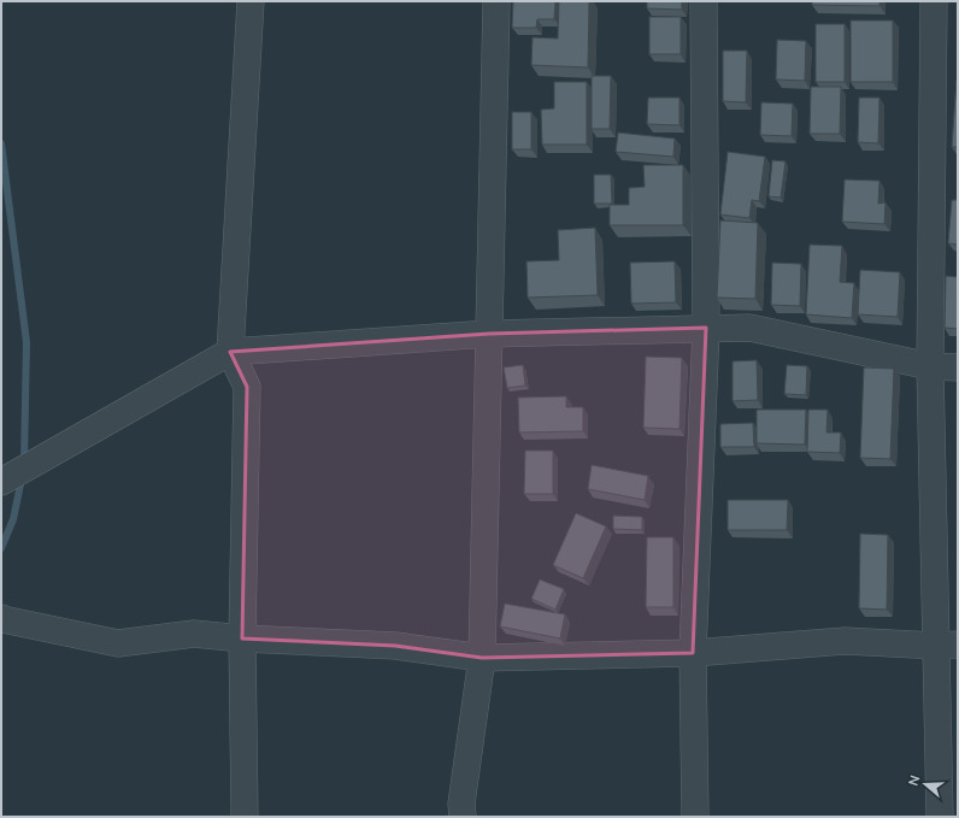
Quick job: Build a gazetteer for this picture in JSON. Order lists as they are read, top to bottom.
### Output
{
  "north": "left"
}
